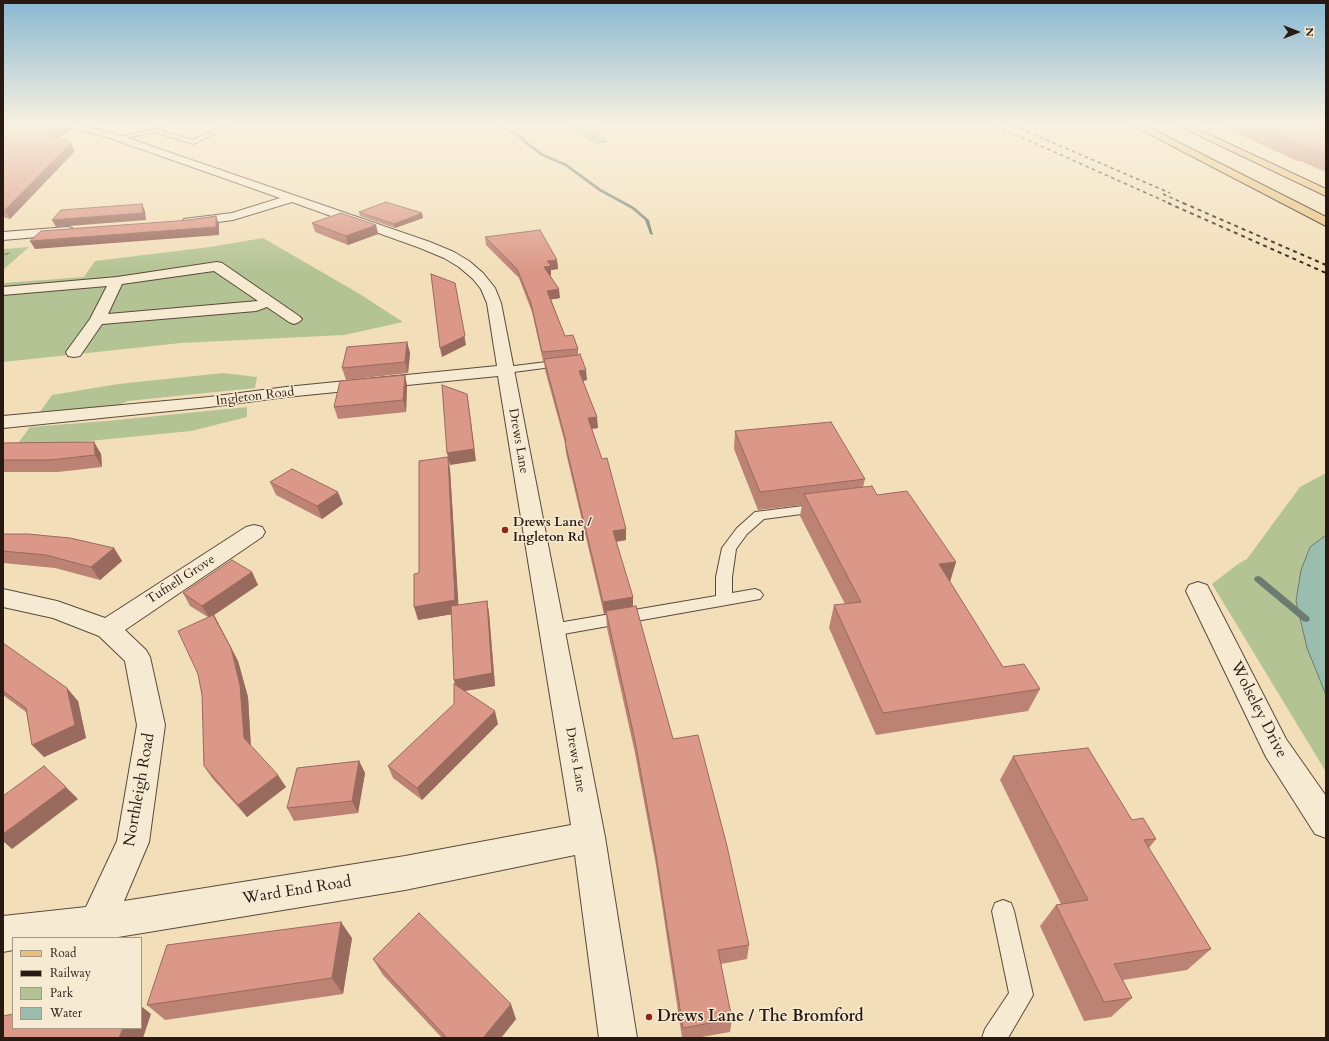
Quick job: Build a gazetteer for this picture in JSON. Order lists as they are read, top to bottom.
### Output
{
  "streets": {
    "street": [
      "Ingleton Road",
      "Drews Lane",
      "Tufnell Grove",
      "Wolseley Drive",
      "Northleigh Road",
      "Ward End Road"
    ]
  },
  "crossings": [
    ["Ingleton Road", "Drews Lane"],
    ["Drews Lane", "Ward End Road"],
    ["Tufnell Grove", "Northleigh Road"],
    ["Northleigh Road", "Ward End Road"]
  ],
  "places": ["Drews Lane / Ingleton Rd", "Drews Lane / The Bromford"],
  "legend": [
    "Road",
    "Railway",
    "Park",
    "Water"
  ],
  "north": "right"
}
